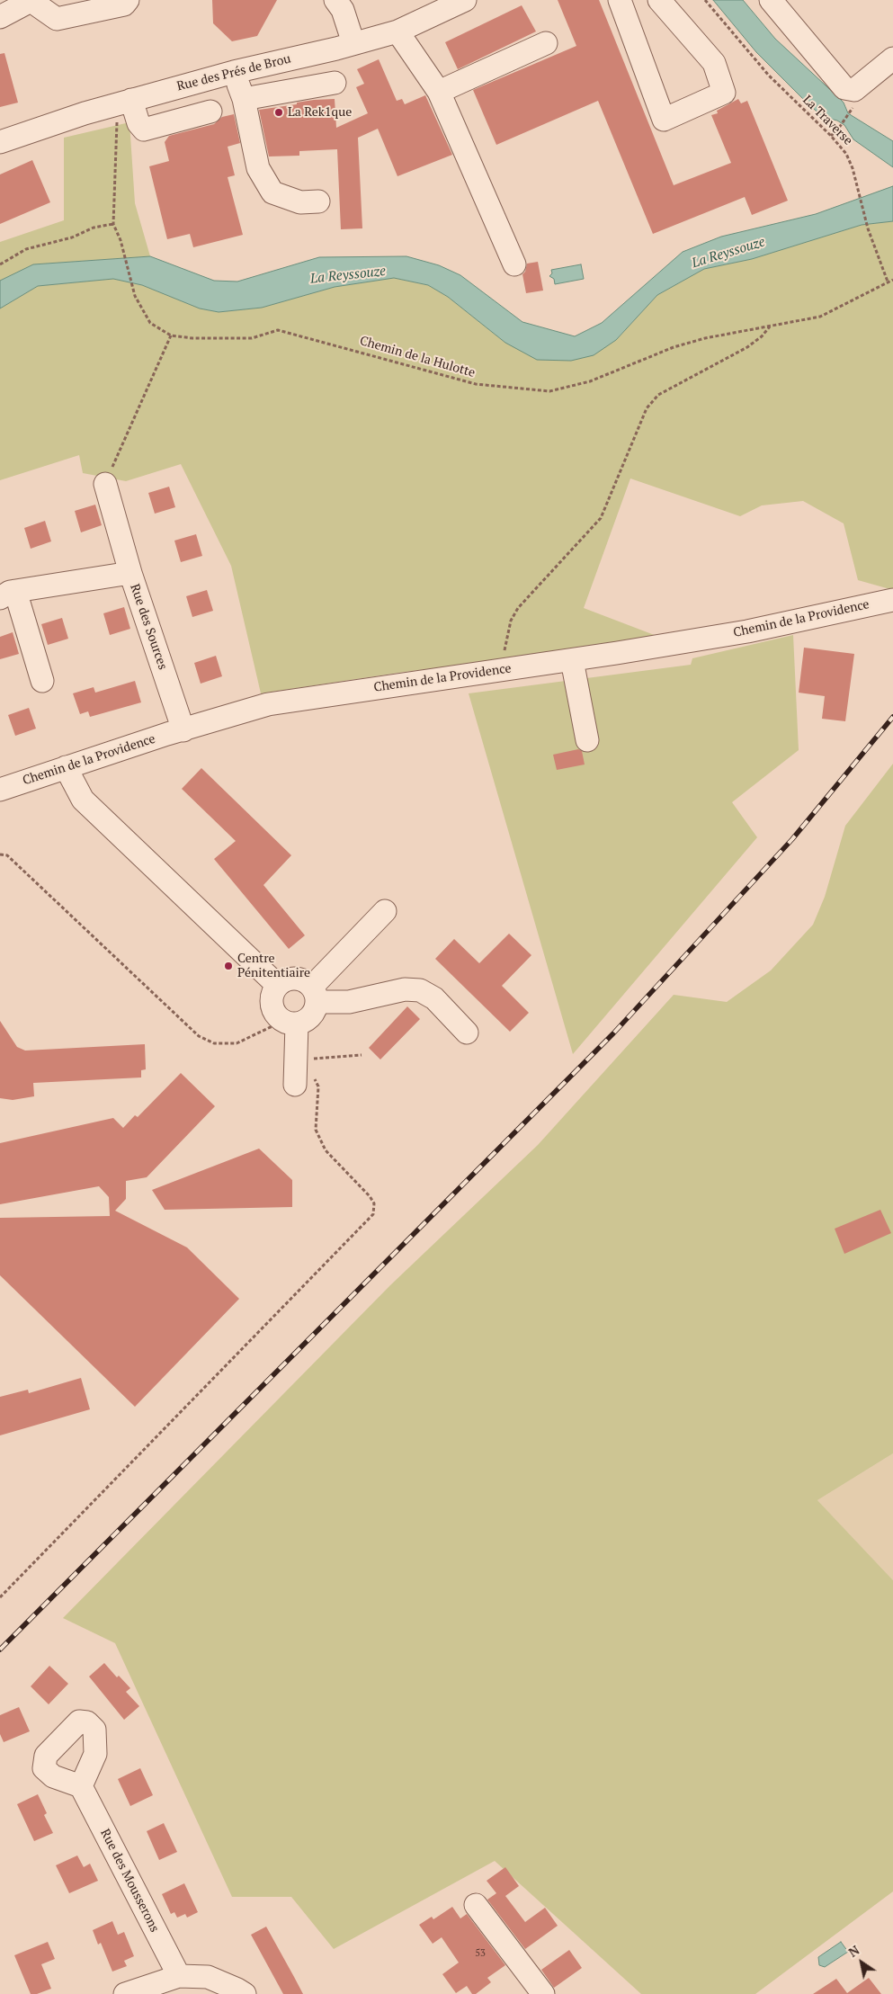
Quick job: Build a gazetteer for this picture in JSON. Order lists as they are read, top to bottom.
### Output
{
  "streets": {
    "street": [
      "Rue des Prés de Brou",
      "Chemin de la Providence",
      "Rue des Sources",
      "Rue des Mousserons"
    ],
    "path": ["La Traverse", "Chemin de la Hulotte"]
  },
  "crossings": [
    ["La Traverse", "Chemin de la Hulotte"],
    ["Chemin de la Providence", "Rue des Sources"]
  ],
  "water": ["La Reyssouze"],
  "places": ["La Rek1que", "Centre Pénitentiaire"],
  "house_numbers": ["53"],
  "north": "top left"
}
